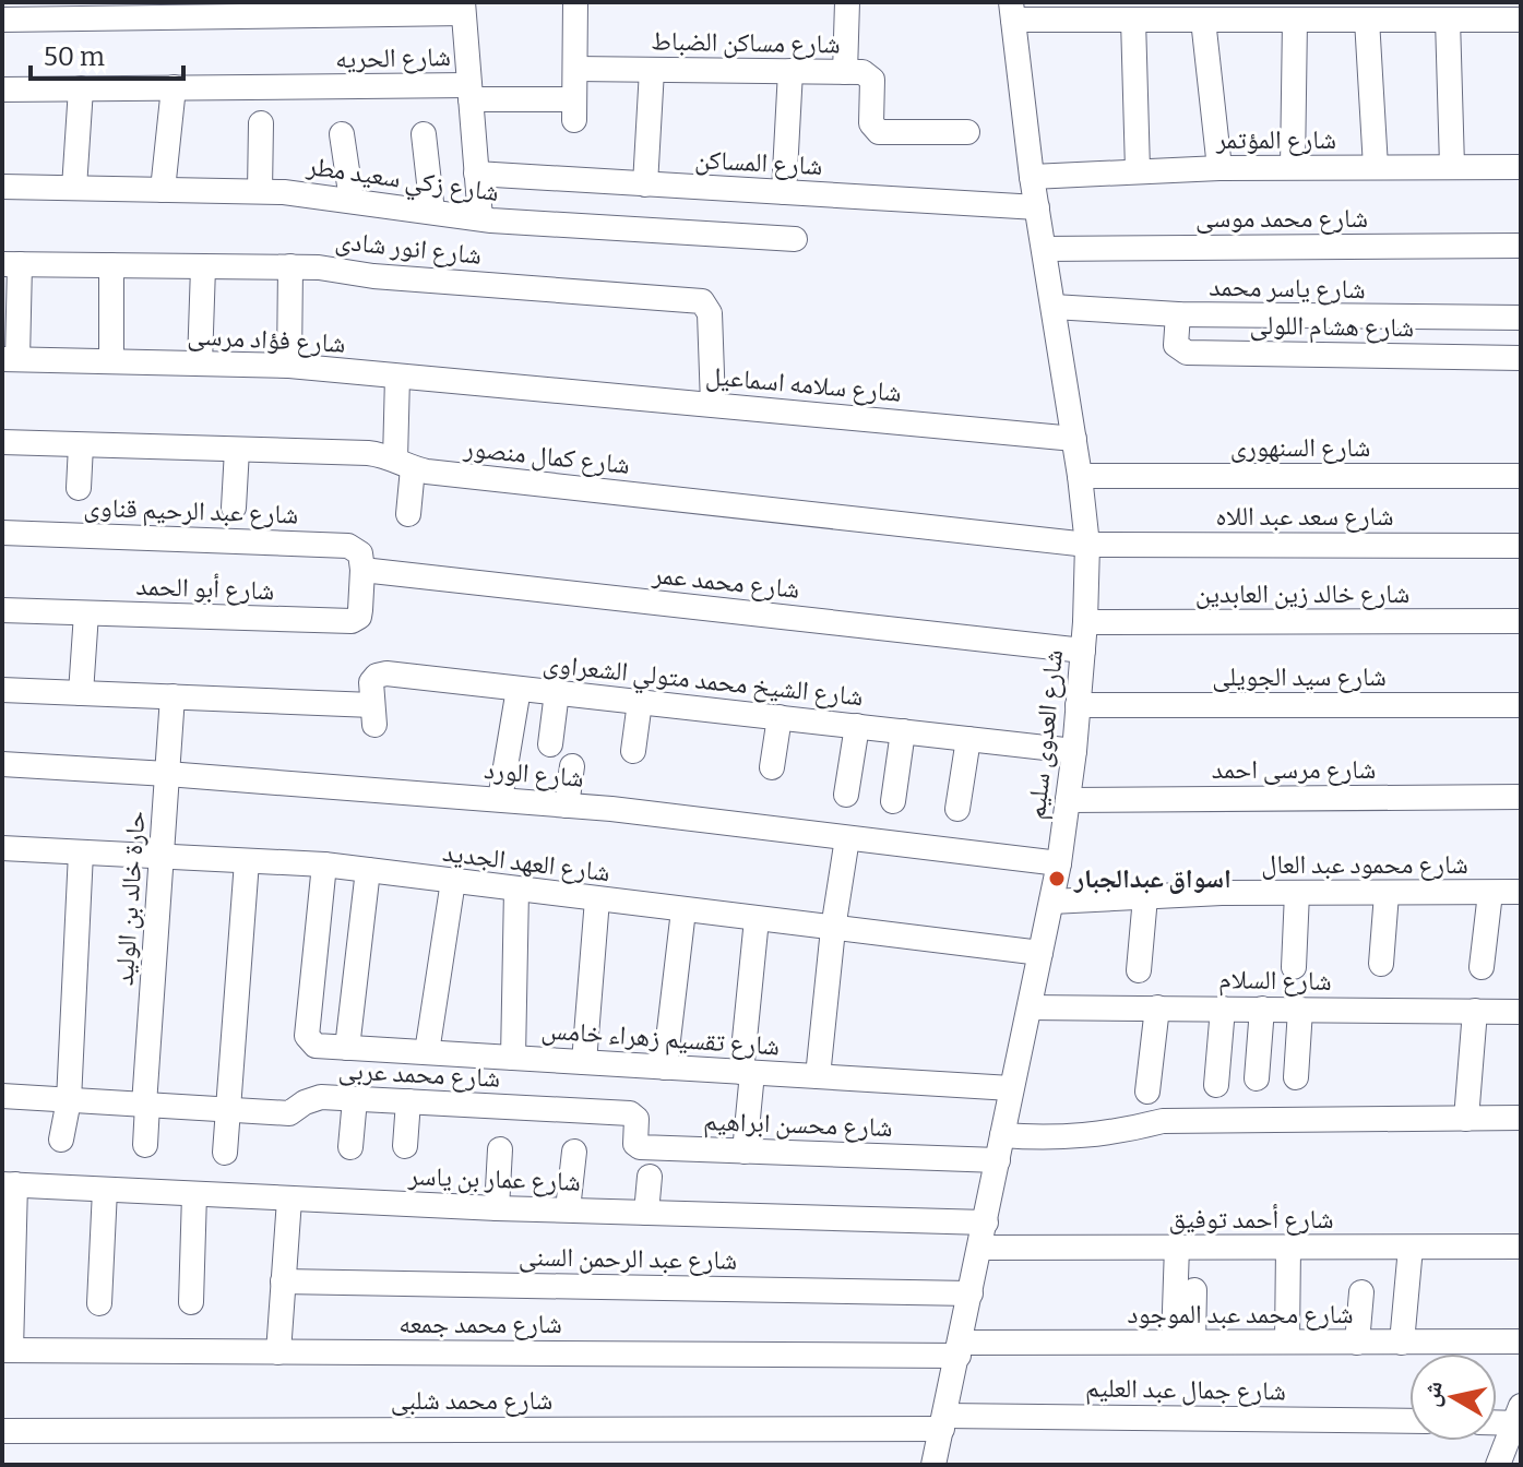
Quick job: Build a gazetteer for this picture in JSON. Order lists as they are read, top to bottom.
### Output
{
  "streets": {
    "street": [
      "شارع مساكن الضباط",
      "شارع الحريه",
      "شارع المؤتمر",
      "شارع المساكن",
      "شارع زكي سعيد مطر",
      "شارع محمد موسى",
      "شارع انور شادى",
      "شارع ياسر محمد",
      "شارع هشام اللولى",
      "شارع فؤاد مرسى",
      "شارع سلامه اسماعيل",
      "شارع السنهورى",
      "شارع كمال منصور",
      "شارع عبد الرحيم قناوى",
      "شارع سعد عبد اللاه",
      "شارع محمد عمر",
      "شارع أبو الحمد",
      "شارع خالد زين العابدين",
      "شارع سيد الجويلى",
      "شارع الشيخ محمد متولي الشعراوى",
      "شارع العدوى سليم",
      "شارع مرسى احمد",
      "شارع الورد",
      "شارع العهد الجديد",
      "شارع محمود عبد العال",
      "حارة خالد بن الوليد",
      "شارع السلام",
      "شارع تقسيم زهراء خامس",
      "شارع محمد عربى",
      "شارع محسن ابراهيم",
      "شارع عمار بن ياسر",
      "شارع أحمد توفيق",
      "شارع عبد الرحمن السنى",
      "شارع محمد عبد الموجود",
      "شارع محمد جمعه",
      "شارع جمال عبد العليم",
      "شارع محمد شلبى"
    ]
  },
  "crossings": [
    ["شارع مساكن الضباط", "شارع الحريه"],
    ["شارع المؤتمر", "شارع العدوى سليم"],
    ["شارع المساكن", "شارع العدوى سليم"],
    ["شارع محمد موسى", "شارع العدوى سليم"],
    ["شارع انور شادى", "شارع سلامه اسماعيل"],
    ["شارع ياسر محمد", "شارع هشام اللولى"],
    ["شارع ياسر محمد", "شارع العدوى سليم"],
    ["شارع فؤاد مرسى", "شارع سلامه اسماعيل"],
    ["شارع سلامه اسماعيل", "شارع العدوى سليم"],
    ["شارع السنهورى", "شارع العدوى سليم"],
    ["شارع كمال منصور", "شارع سعد عبد اللاه"],
    ["شارع كمال منصور", "شارع العدوى سليم"],
    ["شارع عبد الرحيم قناوى", "شارع محمد عمر"],
    ["شارع عبد الرحيم قناوى", "شارع أبو الحمد"],
    ["شارع سعد عبد اللاه", "شارع العدوى سليم"],
    ["شارع محمد عمر", "شارع أبو الحمد"],
    ["شارع محمد عمر", "شارع العدوى سليم"],
    ["شارع خالد زين العابدين", "شارع العدوى سليم"],
    ["شارع سيد الجويلى", "شارع العدوى سليم"],
    ["شارع الشيخ محمد متولي الشعراوى", "شارع العدوى سليم"],
    ["شارع الشيخ محمد متولي الشعراوى", "حارة خالد بن الوليد"],
    ["شارع العدوى سليم", "شارع مرسى احمد"],
    ["شارع العدوى سليم", "شارع الورد"],
    ["شارع العدوى سليم", "شارع العهد الجديد"],
    ["شارع العدوى سليم", "شارع محمود عبد العال"],
    ["شارع العدوى سليم", "شارع السلام"],
    ["شارع العدوى سليم", "شارع تقسيم زهراء خامس"],
    ["شارع العدوى سليم", "شارع محسن ابراهيم"],
    ["شارع العدوى سليم", "شارع عمار بن ياسر"],
    ["شارع العدوى سليم", "شارع أحمد توفيق"],
    ["شارع العدوى سليم", "شارع عبد الرحمن السنى"],
    ["شارع العدوى سليم", "شارع محمد عبد الموجود"],
    ["شارع العدوى سليم", "شارع محمد جمعه"],
    ["شارع العدوى سليم", "شارع جمال عبد العليم"],
    ["شارع العدوى سليم", "شارع محمد شلبى"],
    ["شارع الورد", "حارة خالد بن الوليد"],
    ["شارع العهد الجديد", "حارة خالد بن الوليد"],
    ["شارع العهد الجديد", "شارع تقسيم زهراء خامس"],
    ["حارة خالد بن الوليد", "شارع محمد عربى"],
    ["شارع محمد عربى", "شارع محسن ابراهيم"],
    ["شارع محمد عبد الموجود", "شارع محمد جمعه"],
    ["شارع جمال عبد العليم", "شارع محمد شلبى"]
  ],
  "places": ["اسواق عبدالجبار"],
  "scale_bar": "50 m",
  "north": "left"
}
